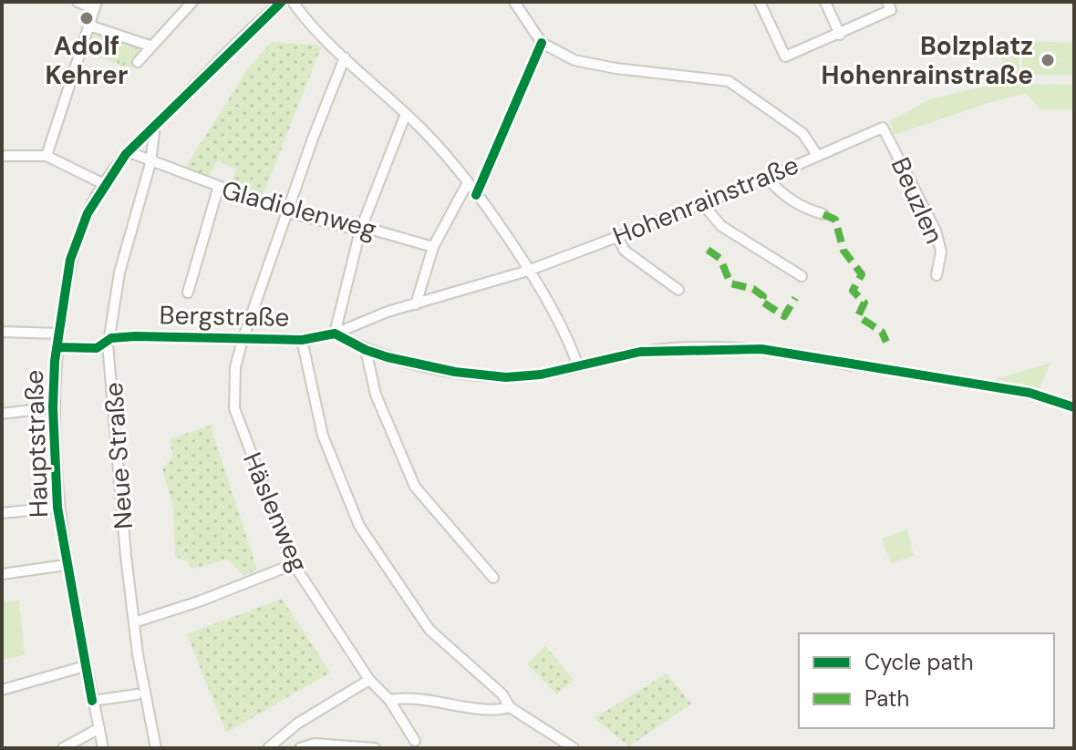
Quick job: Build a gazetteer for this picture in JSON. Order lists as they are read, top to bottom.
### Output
{
  "streets": {
    "street": [
      "Hohenrainstraße",
      "Beuzlen",
      "Gladiolenweg",
      "Bergstraße",
      "Hauptstraße",
      "Neue Straße",
      "Häslenweg"
    ]
  },
  "crossings": [
    ["Hohenrainstraße", "Beuzlen"],
    ["Hohenrainstraße", "Bergstraße"],
    ["Gladiolenweg", "Hauptstraße"],
    ["Gladiolenweg", "Neue Straße"],
    ["Gladiolenweg", "Häslenweg"],
    ["Bergstraße", "Hauptstraße"],
    ["Bergstraße", "Neue Straße"],
    ["Bergstraße", "Häslenweg"],
    ["Hauptstraße", "Neue Straße"]
  ],
  "places": ["Adolf Kehrer", "Bolzplatz Hohenrainstraße"],
  "legend": ["Cycle path", "Path"]
}
